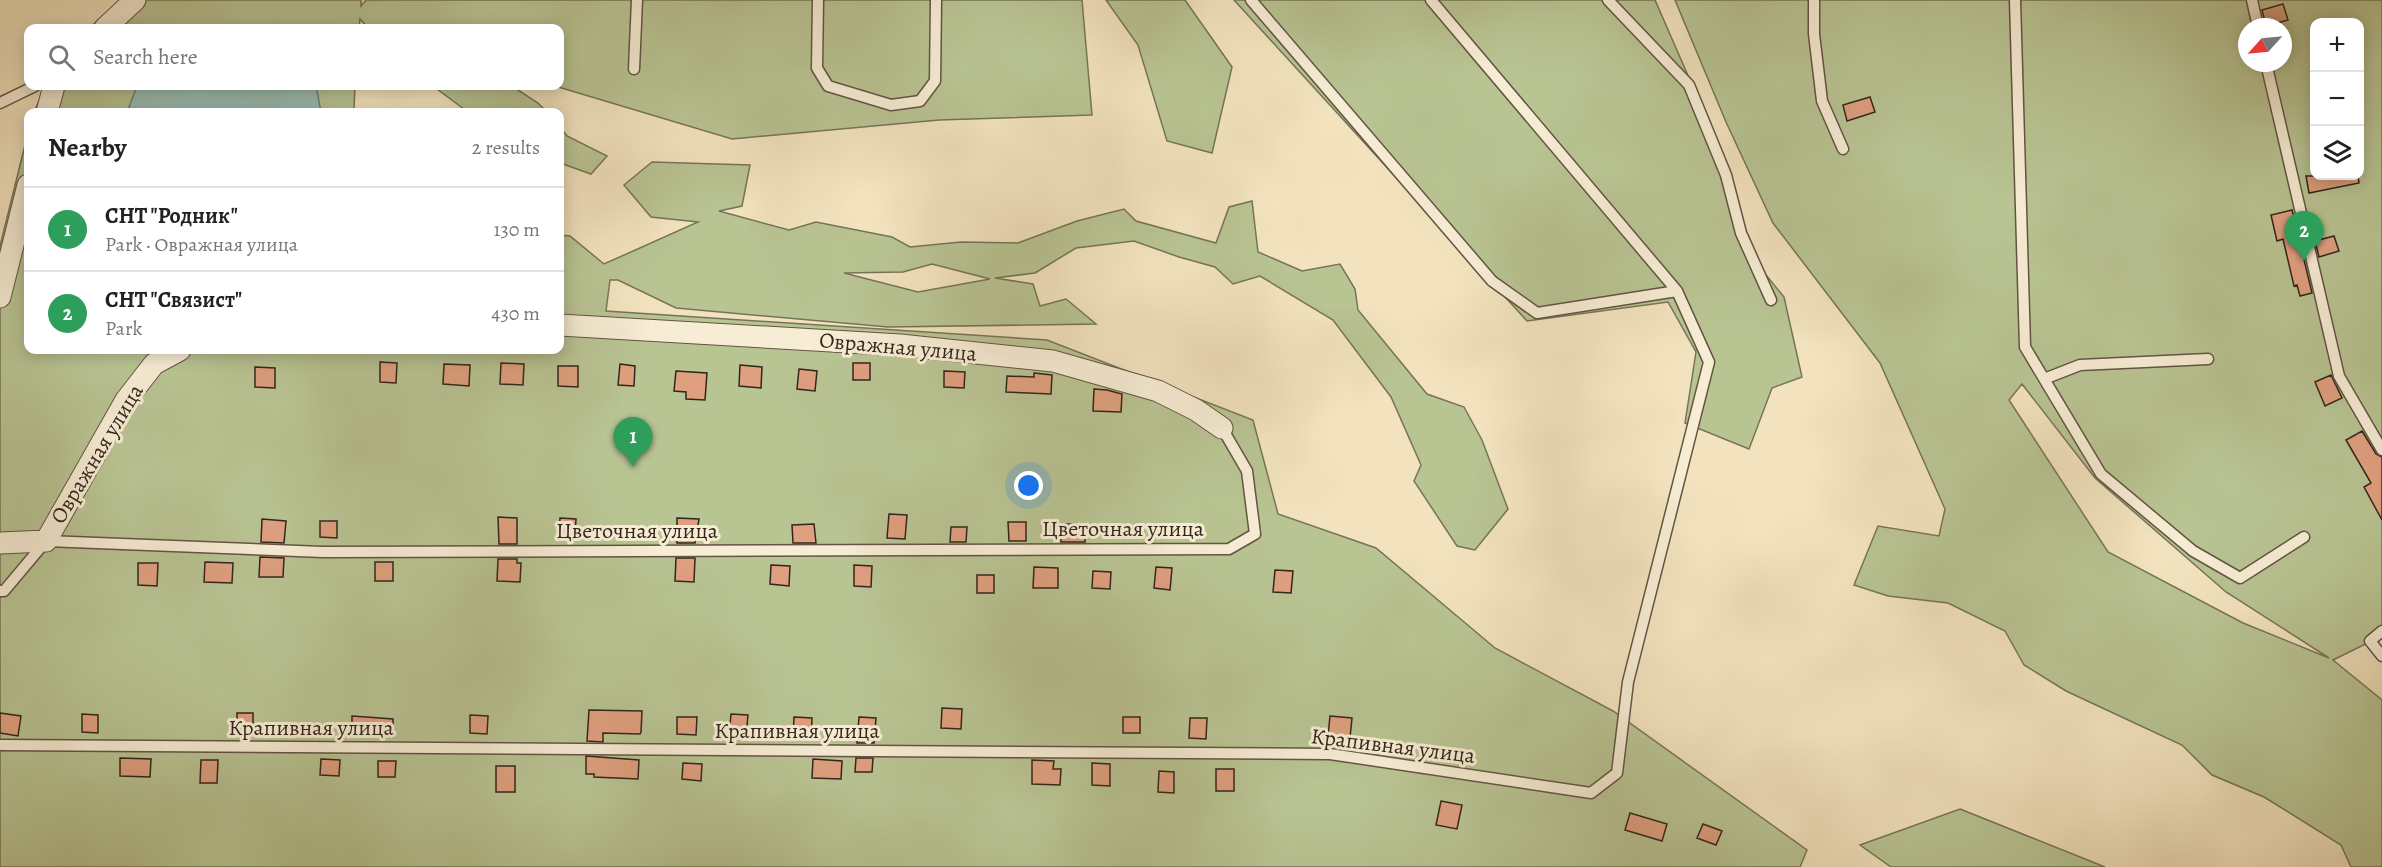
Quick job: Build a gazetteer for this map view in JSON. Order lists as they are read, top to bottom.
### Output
{
  "streets": {
    "street": ["Овражная улица"],
    "lane": ["Цветочная улица", "Крапивная улица"]
  },
  "crossings": [
    ["Овражная улица", "Цветочная улица"]
  ],
  "north": "bottom left",
  "page": {
    "map_buttons": ["+", "−"],
    "search": "Search here",
    "heading": ["Nearby", "2 results"],
    "list": [
      {
        "mark": "1",
        "name": "СНТ \"Родник\"",
        "note": "Park · Овражная улица",
        "value": "130 m"
      },
      {
        "mark": "2",
        "name": "СНТ \"Связист\"",
        "note": "Park",
        "value": "430 m"
      }
    ],
    "pins": ["2", "1"]
  }
}
